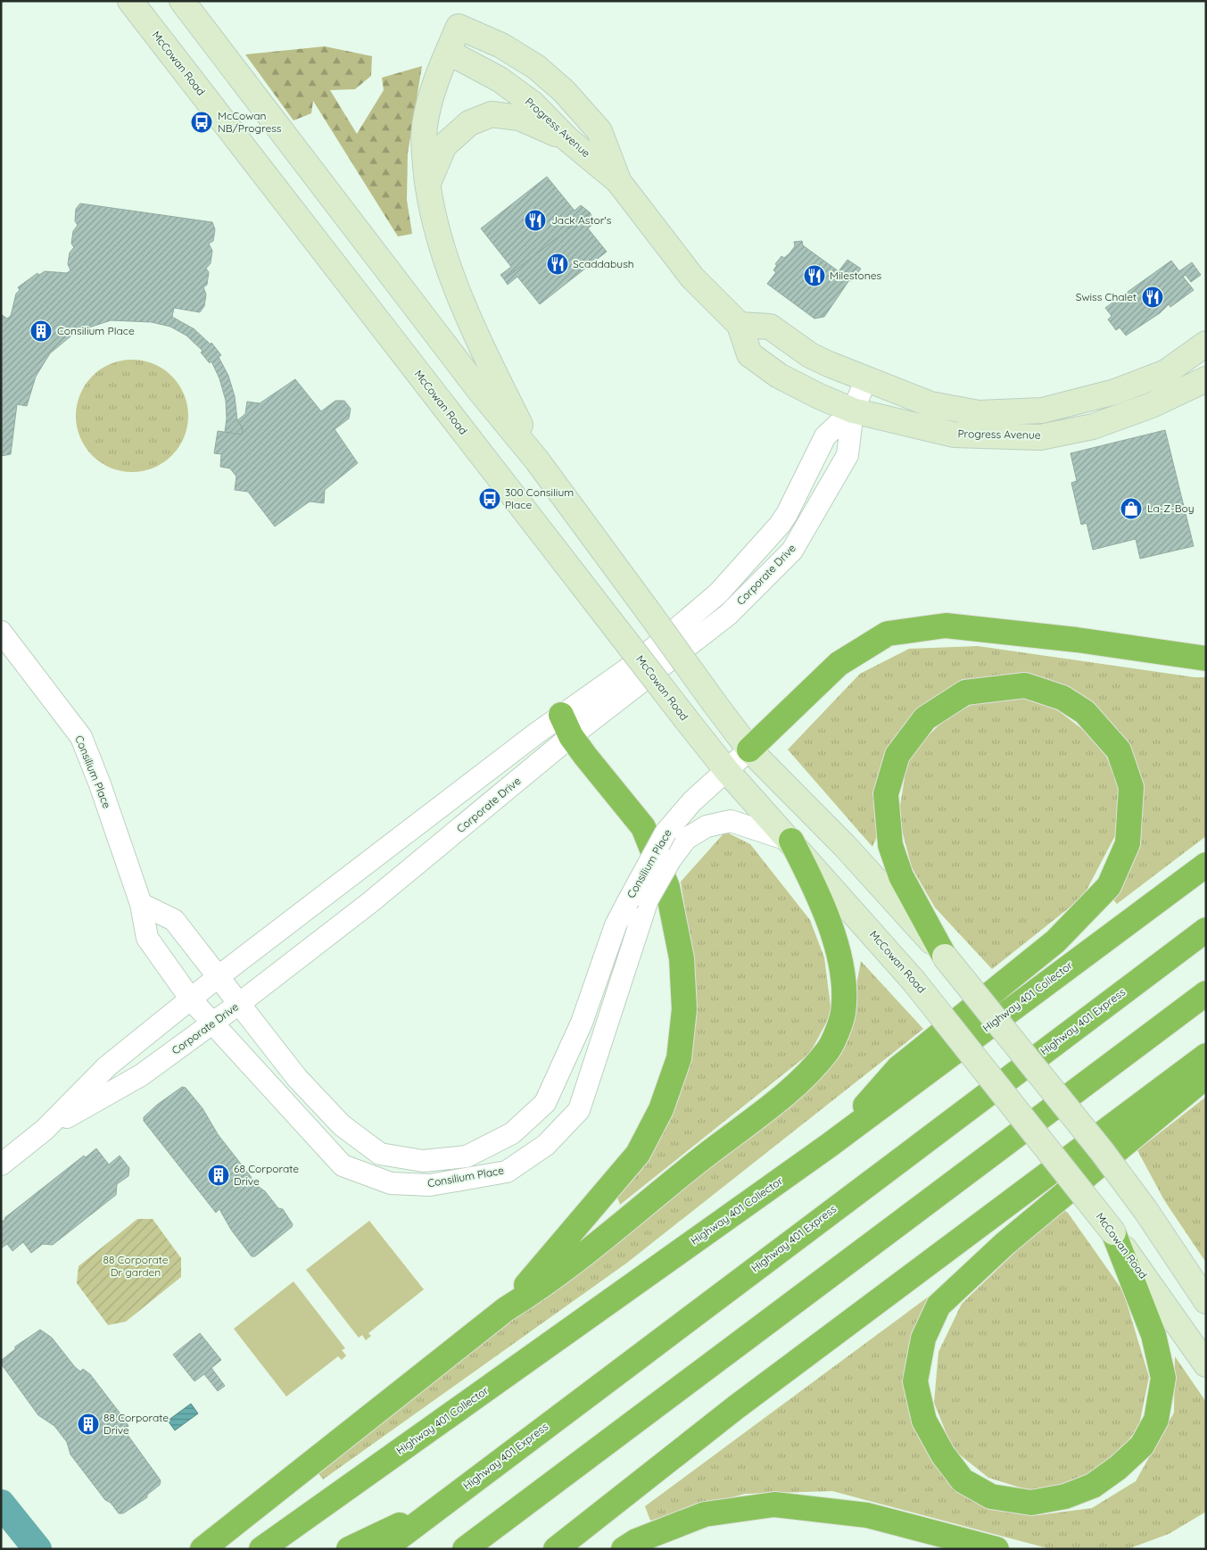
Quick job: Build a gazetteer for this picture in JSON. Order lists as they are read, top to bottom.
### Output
{
  "streets": {
    "highway": ["Highway 401 Collector", "Highway 401 Express"],
    "main road": ["McCowan Road", "Progress Avenue"],
    "street": ["Corporate Drive", "Consilium Place"]
  },
  "crossings": [
    ["McCowan Road", "Consilium Place"],
    ["Progress Avenue", "Corporate Drive"],
    ["Corporate Drive", "Consilium Place"]
  ],
  "parks": ["88 Corporate Dr garden"],
  "places": {
    "bus stop": ["McCowan NB/Progress", "300 Consilium Place"],
    "restaurant": [
      "Jack Astor's",
      "Scaddabush",
      "Milestones",
      "Swiss Chalet"
    ],
    "building": ["Consilium Place", "68 Corporate Drive", "88 Corporate Drive"],
    "shop": ["La-Z-Boy"]
  }
}
